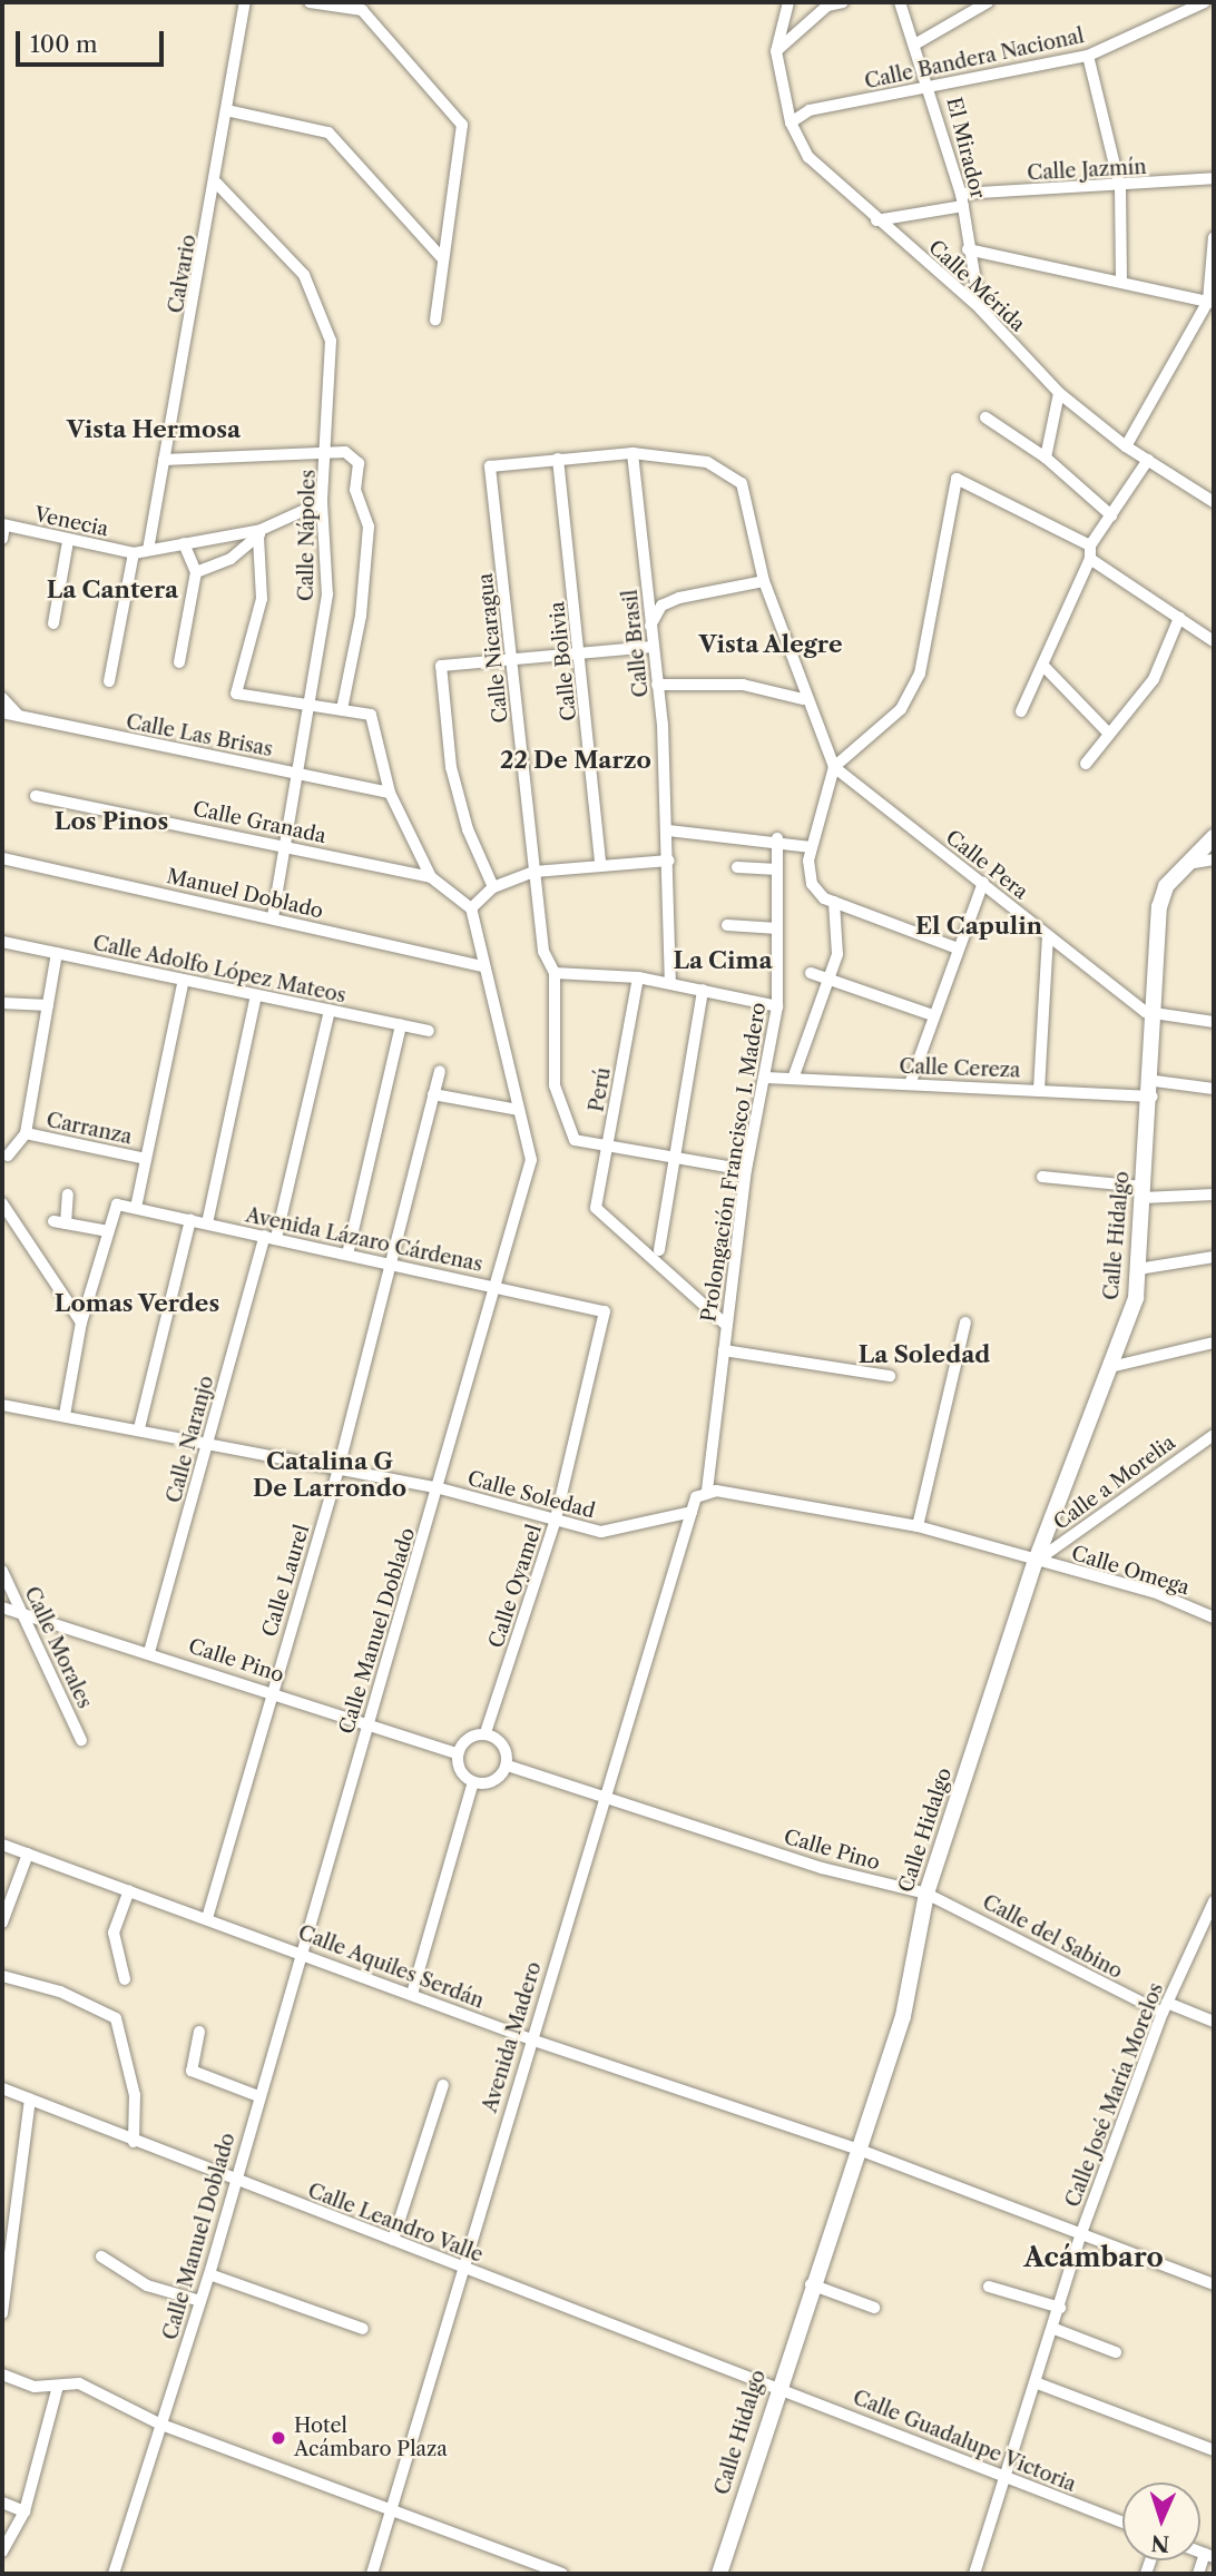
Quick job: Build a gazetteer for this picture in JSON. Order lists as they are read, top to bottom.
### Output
{
  "streets": {
    "street": [
      "Calle Bandera Nacional",
      "El Mirador",
      "Calle Jazmín",
      "Calvario",
      "Calle Mérida",
      "Venecia",
      "Calle Nápoles",
      "Calle Brasil",
      "Calle Nicaragua",
      "Calle Bolivia",
      "Calle Las Brisas",
      "Calle Granada",
      "Calle Pera",
      "Manuel Doblado",
      "Calle Adolfo López Mateos",
      "Calle Cereza",
      "Perú",
      "Carranza",
      "Prolongación Francisco I. Madero",
      "Calle Hidalgo",
      "Avenida Lázaro Cárdenas",
      "Calle Naranjo",
      "Calle a Morelia",
      "Calle Soledad",
      "Calle Omega",
      "Calle Laurel",
      "Calle Oyamel",
      "Calle Manuel Doblado",
      "Calle Morales",
      "Calle Pino",
      "Calle del Sabino",
      "Calle Aquiles Serdán",
      "Avenida Madero",
      "Calle José María Morelos",
      "Calle Leandro Valle",
      "Calle Guadalupe Victoria"
    ]
  },
  "crossings": [
    ["Calle Bandera Nacional", "El Mirador"],
    ["Calle Bandera Nacional", "Calle Mérida"],
    ["El Mirador", "Calle Jazmín"],
    ["El Mirador", "Calle Mérida"],
    ["Calle Jazmín", "Calle Mérida"],
    ["Calvario", "Calle Nápoles"],
    ["Calle Nápoles", "Calle Las Brisas"],
    ["Calle Nápoles", "Calle Granada"],
    ["Calle Nicaragua", "Calle Bolivia"],
    ["Calle Nicaragua", "Perú"],
    ["Calle Pera", "Calle Hidalgo"],
    ["Manuel Doblado", "Calle Manuel Doblado"],
    ["Calle Adolfo López Mateos", "Calle Naranjo"],
    ["Calle Cereza", "Prolongación Francisco I. Madero"],
    ["Calle Cereza", "Calle Hidalgo"],
    ["Perú", "Prolongación Francisco I. Madero"],
    ["Calle Hidalgo", "Calle a Morelia"],
    ["Calle Hidalgo", "Calle Omega"],
    ["Calle Hidalgo", "Calle Pino"],
    ["Calle Hidalgo", "Calle del Sabino"],
    ["Calle Hidalgo", "Calle Aquiles Serdán"],
    ["Calle Hidalgo", "Calle Leandro Valle"],
    ["Calle Hidalgo", "Calle Guadalupe Victoria"],
    ["Avenida Lázaro Cárdenas", "Calle Naranjo"],
    ["Avenida Lázaro Cárdenas", "Calle Laurel"],
    ["Avenida Lázaro Cárdenas", "Calle Oyamel"],
    ["Avenida Lázaro Cárdenas", "Calle Manuel Doblado"],
    ["Calle Naranjo", "Calle Soledad"],
    ["Calle Naranjo", "Calle Pino"],
    ["Calle a Morelia", "Calle Omega"],
    ["Calle Soledad", "Calle Laurel"],
    ["Calle Soledad", "Calle Oyamel"],
    ["Calle Soledad", "Calle Manuel Doblado"],
    ["Calle Soledad", "Avenida Madero"],
    ["Calle Laurel", "Calle Pino"],
    ["Calle Laurel", "Calle Aquiles Serdán"],
    ["Calle Oyamel", "Calle Pino"],
    ["Calle Manuel Doblado", "Calle Pino"],
    ["Calle Manuel Doblado", "Calle Aquiles Serdán"],
    ["Calle Manuel Doblado", "Calle Leandro Valle"],
    ["Calle Morales", "Calle Pino"],
    ["Calle Pino", "Calle del Sabino"],
    ["Calle Pino", "Avenida Madero"],
    ["Calle del Sabino", "Calle José María Morelos"],
    ["Calle Aquiles Serdán", "Avenida Madero"],
    ["Calle Aquiles Serdán", "Calle José María Morelos"],
    ["Avenida Madero", "Calle Leandro Valle"],
    ["Calle José María Morelos", "Calle Guadalupe Victoria"],
    ["Calle Leandro Valle", "Calle Guadalupe Victoria"]
  ],
  "districts": [
    "Vista Hermosa",
    "La Cantera",
    "Vista Alegre",
    "22 De Marzo",
    "Los Pinos",
    "El Capulin",
    "La Cima",
    "Lomas Verdes",
    "La Soledad",
    "Catalina G De Larrondo",
    "Acámbaro"
  ],
  "places": ["Hotel Acámbaro Plaza"],
  "scale_bar": "100 m",
  "north": "bottom"
}
